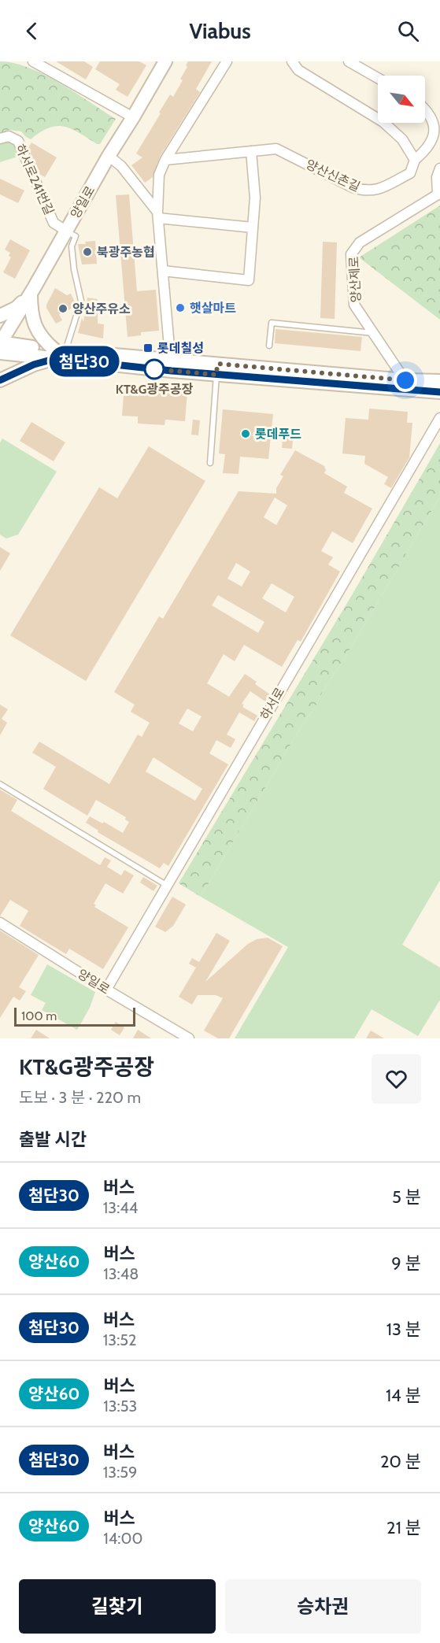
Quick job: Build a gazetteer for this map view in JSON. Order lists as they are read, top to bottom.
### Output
{
  "streets": {
    "main road": ["양일로"],
    "street": [
      "양산신촌길",
      "하서로241번길",
      "양산제로",
      "하서로"
    ]
  },
  "crossings": [
    ["하서로241번길", "양일로"],
    ["양일로", "하서로"]
  ],
  "places": {
    "other": [
      "북광주농협",
      "햇살마트",
      "양산주유소",
      "KT&G광주공장",
      "롯데푸드"
    ],
    "transit": ["롯데칠성"]
  },
  "lines": ["bus line 첨단30"],
  "scale_bar": "100 m",
  "north": "bottom right",
  "page": {
    "header": "Viabus",
    "on_map": "첨단30",
    "scale": "100 m",
    "heading": [
      ["KT&G광주공장", "도보 · 3 분 · 220 m"],
      "출발 시간"
    ],
    "list": [
      {
        "mark": "첨단30",
        "name": "버스",
        "note": "13:44",
        "value": "5 분"
      },
      {
        "mark": "양산60",
        "name": "버스",
        "note": "13:48",
        "value": "9 분"
      },
      {
        "mark": "첨단30",
        "name": "버스",
        "note": "13:52",
        "value": "13 분"
      },
      {
        "mark": "양산60",
        "name": "버스",
        "note": "13:53",
        "value": "14 분"
      },
      {
        "mark": "첨단30",
        "name": "버스",
        "note": "13:59",
        "value": "20 분"
      },
      {
        "mark": "양산60",
        "name": "버스",
        "note": "14:00",
        "value": "21 분"
      }
    ],
    "buttons": ["길찾기", "승차권"]
  }
}
